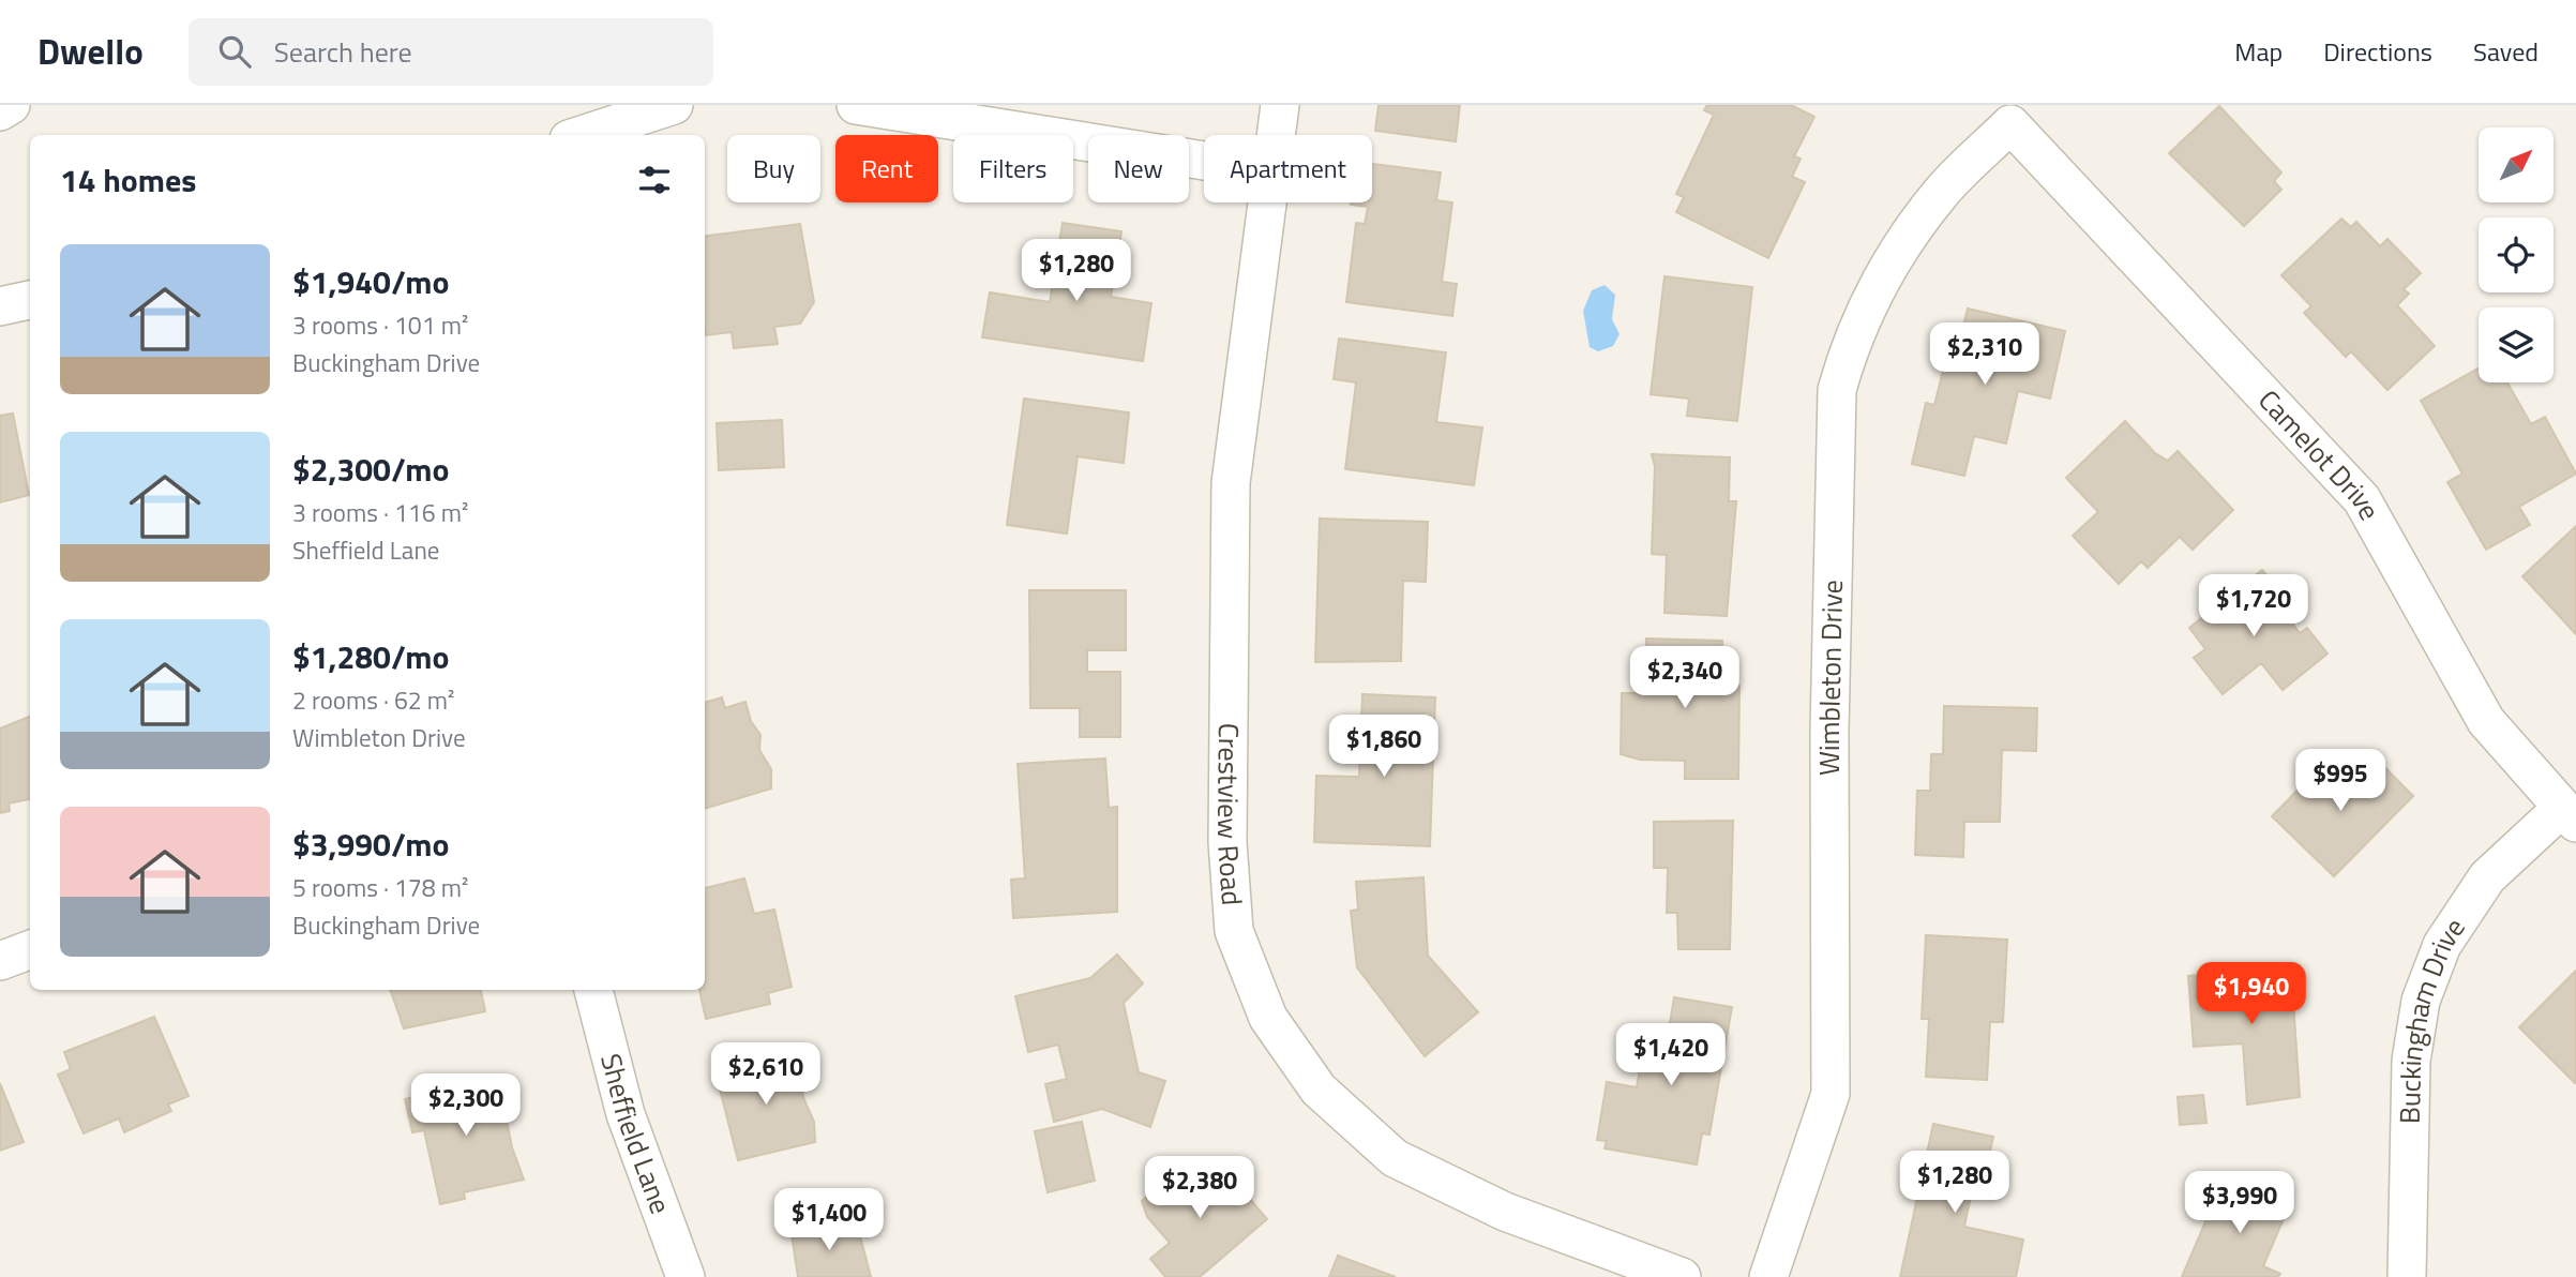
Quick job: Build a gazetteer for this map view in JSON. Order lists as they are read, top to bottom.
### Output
{
  "streets": {
    "street": [
      "Camelot Drive",
      "Wimbleton Drive",
      "Crestview Road",
      "Buckingham Drive",
      "Sheffield Lane"
    ]
  },
  "crossings": [
    ["Camelot Drive", "Wimbleton Drive"],
    ["Camelot Drive", "Buckingham Drive"]
  ],
  "north": "top right",
  "page": {
    "header": "Dwello",
    "search": "Search here",
    "nav": ["Map", "Directions", "Saved"],
    "chip": [
      "Buy",
      "Rent",
      "Filters",
      "New",
      "Apartment"
    ],
    "heading": "14 homes",
    "list": [
      {
        "name": "$1,940/mo",
        "note": "3 rooms · 101 m² · Buckingham Drive"
      },
      {
        "name": "$2,300/mo",
        "note": "3 rooms · 116 m² · Sheffield Lane"
      },
      {
        "name": "$1,280/mo",
        "note": "2 rooms · 62 m² · Wimbleton Drive"
      },
      {
        "name": "$3,990/mo",
        "note": "5 rooms · 178 m² · Buckingham Drive"
      }
    ],
    "price": [
      "$1,280",
      "$2,310",
      "$1,720",
      "$2,340",
      "$1,860",
      "$995",
      "$1,940",
      "$1,420",
      "$2,610",
      "$2,300",
      "$1,280",
      "$2,380",
      "$3,990",
      "$1,400"
    ]
  }
}
